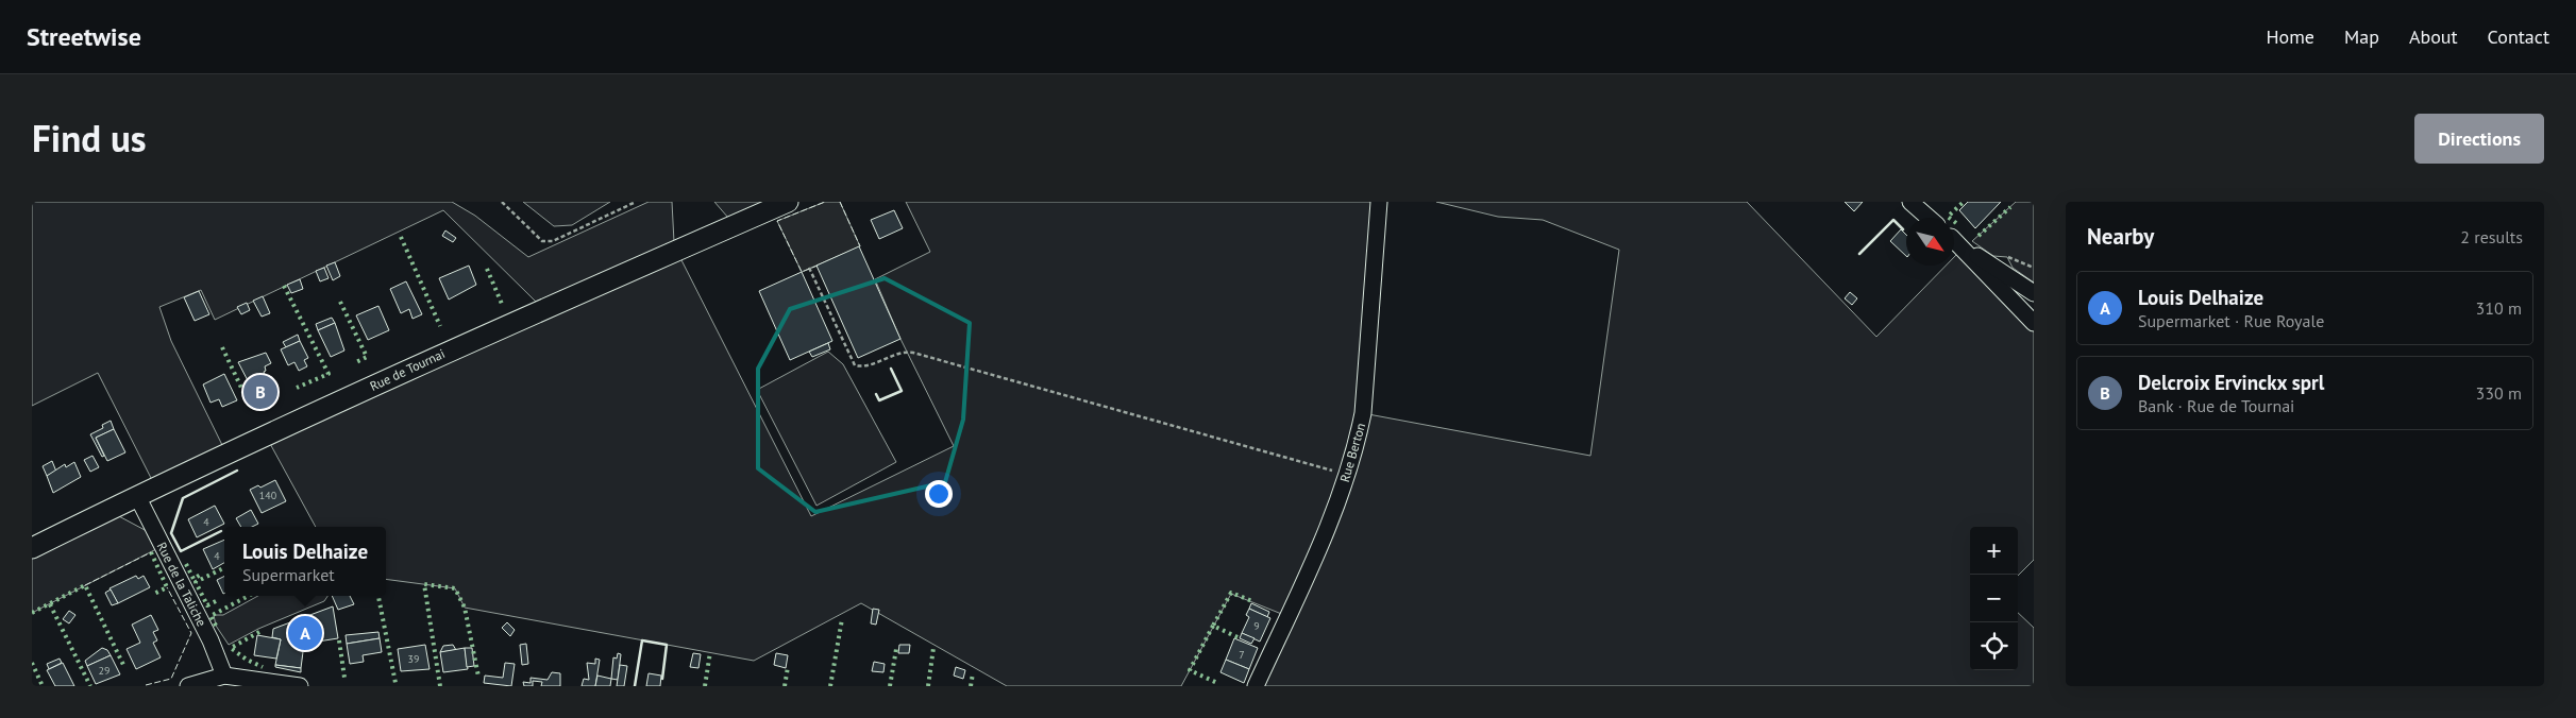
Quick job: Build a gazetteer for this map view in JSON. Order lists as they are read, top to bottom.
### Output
{
  "streets": {
    "main road": ["Rue de Tournai"],
    "street": ["Rue Berton", "Rue de la Taliche"]
  },
  "crossings": [
    ["Rue de Tournai", "Rue de la Taliche"]
  ],
  "house_numbers": [
    "140",
    "4",
    "4",
    "9",
    "7",
    "39",
    "29"
  ],
  "north": "bottom right",
  "page": {
    "header": "Streetwise",
    "nav": [
      "Home",
      "Map",
      "About",
      "Contact"
    ],
    "title": "Find us",
    "buttons": "Directions",
    "heading": ["Nearby", "2 results"],
    "list": [
      {
        "mark": "A",
        "name": "Louis Delhaize",
        "note": "Supermarket · Rue Royale",
        "value": "310 m"
      },
      {
        "mark": "B",
        "name": "Delcroix Ervinckx sprl",
        "note": "Bank · Rue de Tournai",
        "value": "330 m"
      }
    ],
    "pins": ["B", "A"],
    "map_buttons": ["+", "−"],
    "popup": ["Louis Delhaize", "Supermarket"]
  }
}
